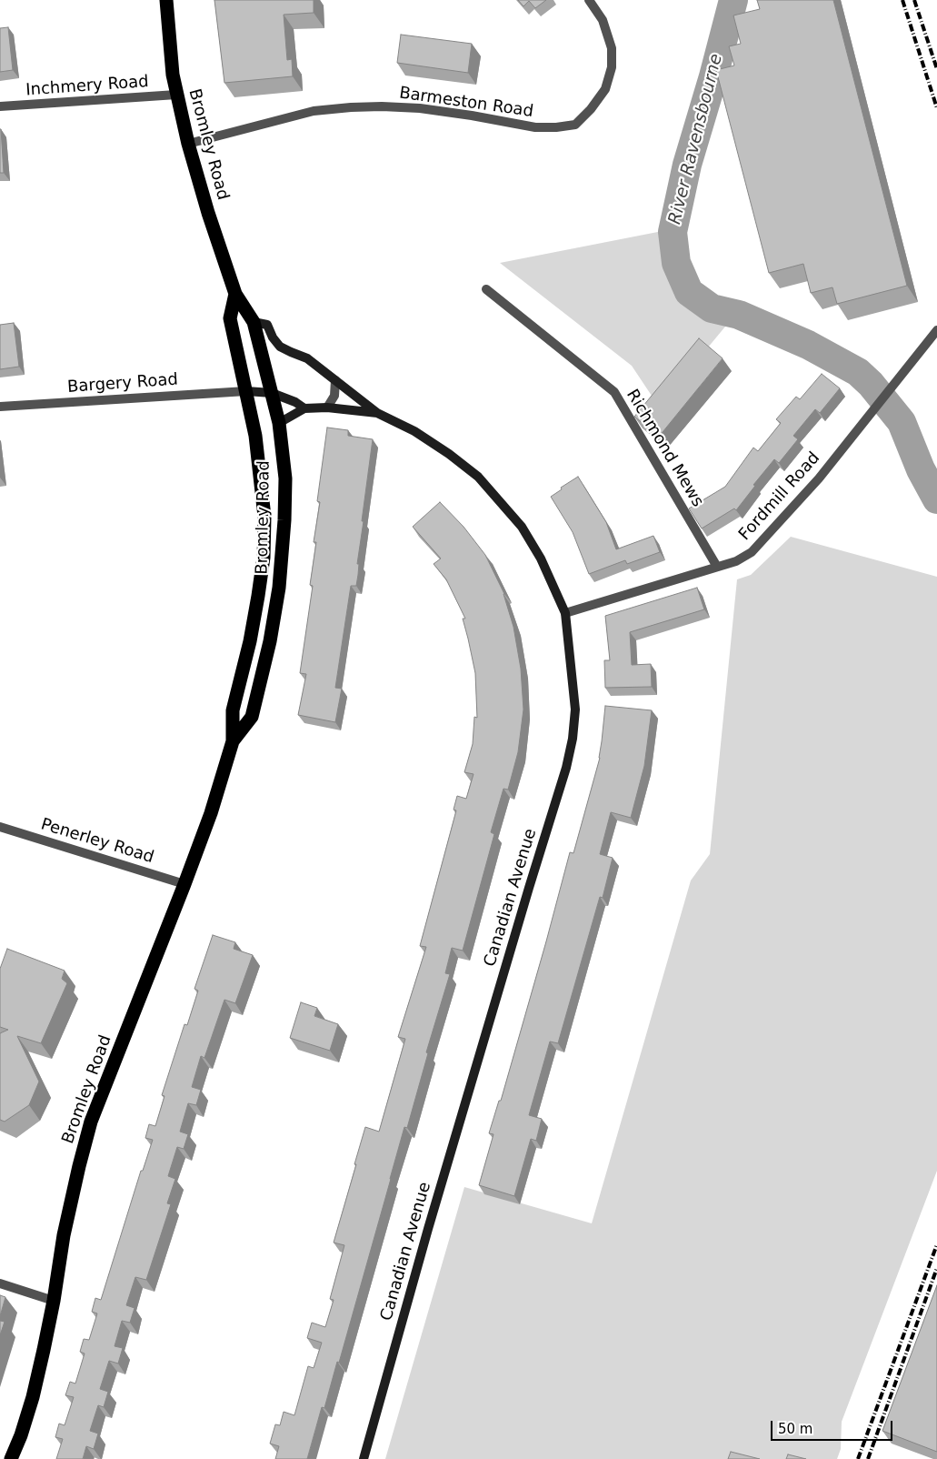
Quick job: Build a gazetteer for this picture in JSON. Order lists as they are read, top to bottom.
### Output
{
  "streets": {
    "highway": ["Bromley Road"],
    "street": [
      "Inchmery Road",
      "Barmeston Road",
      "Bargery Road",
      "Richmond Mews",
      "Fordmill Road",
      "Penerley Road",
      "Canadian Avenue"
    ]
  },
  "crossings": [
    ["Inchmery Road", "Bromley Road"],
    ["Barmeston Road", "Bromley Road"],
    ["Bromley Road", "Bargery Road"],
    ["Bromley Road", "Penerley Road"],
    ["Bromley Road", "Canadian Avenue"],
    ["Richmond Mews", "Fordmill Road"],
    ["Fordmill Road", "Canadian Avenue"]
  ],
  "water": ["River Ravensbourne"],
  "scale_bar": "50 m"
}
